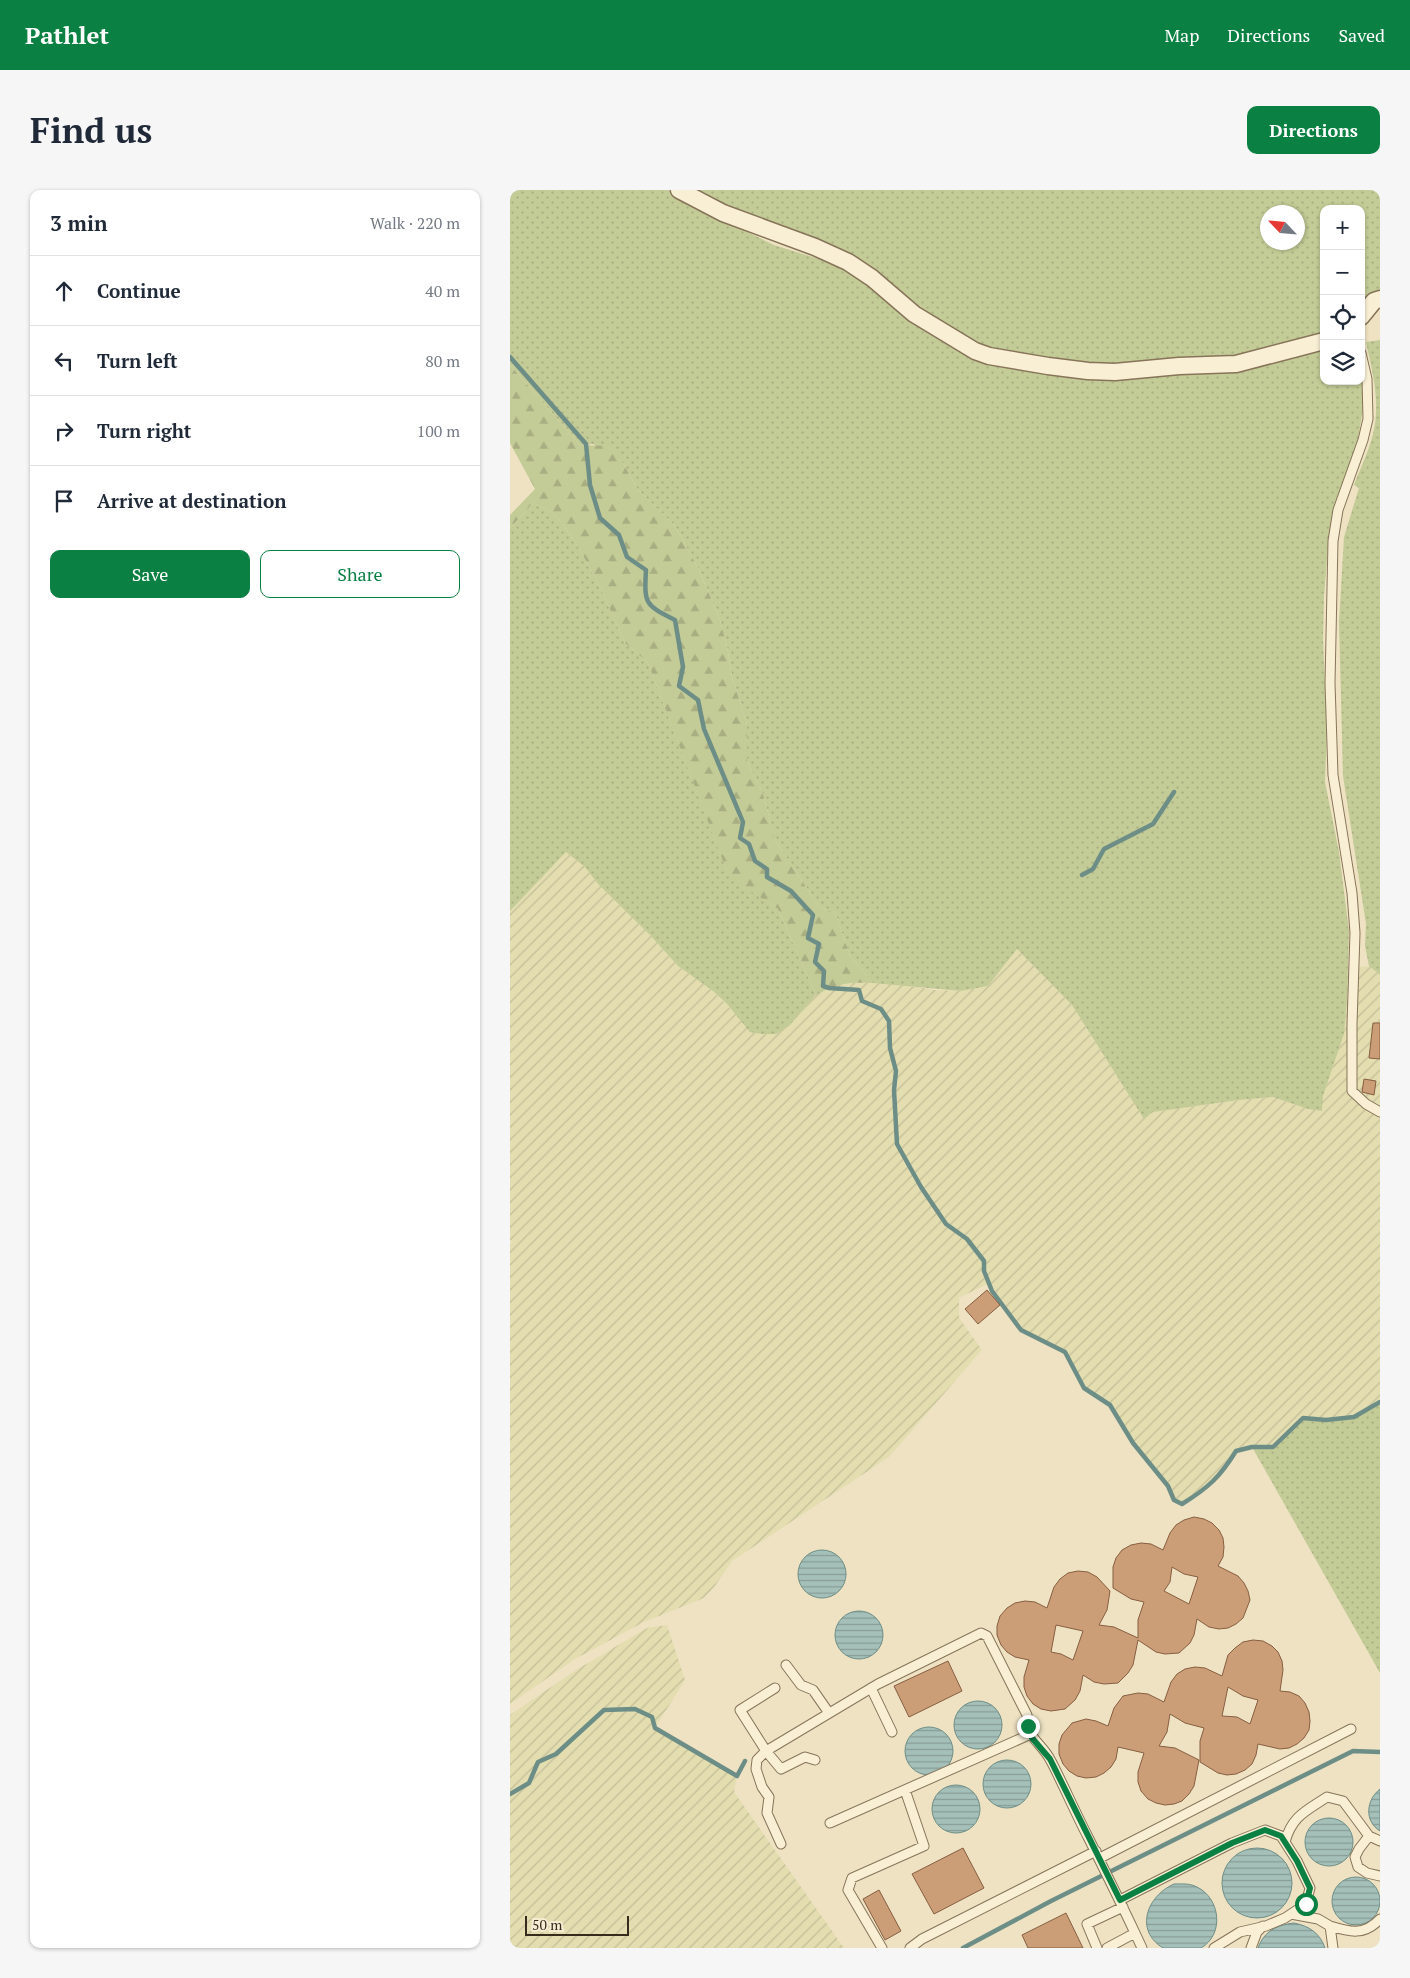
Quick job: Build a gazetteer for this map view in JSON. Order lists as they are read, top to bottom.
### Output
{
  "scale_bar": "50 m",
  "north": "top left",
  "page": {
    "header": "Pathlet",
    "nav": ["Map", "Directions", "Saved"],
    "buttons": [
      "Directions",
      ["Save", "Share"]
    ],
    "title": "Find us",
    "heading": ["3 min", "Walk · 220 m"],
    "map_buttons": ["+", "−"],
    "list": [
      ["Continue", "40 m"],
      ["Turn left", "80 m"],
      ["Turn right", "100 m"],
      "Arrive at destination"
    ],
    "scale": "50 m"
  }
}
